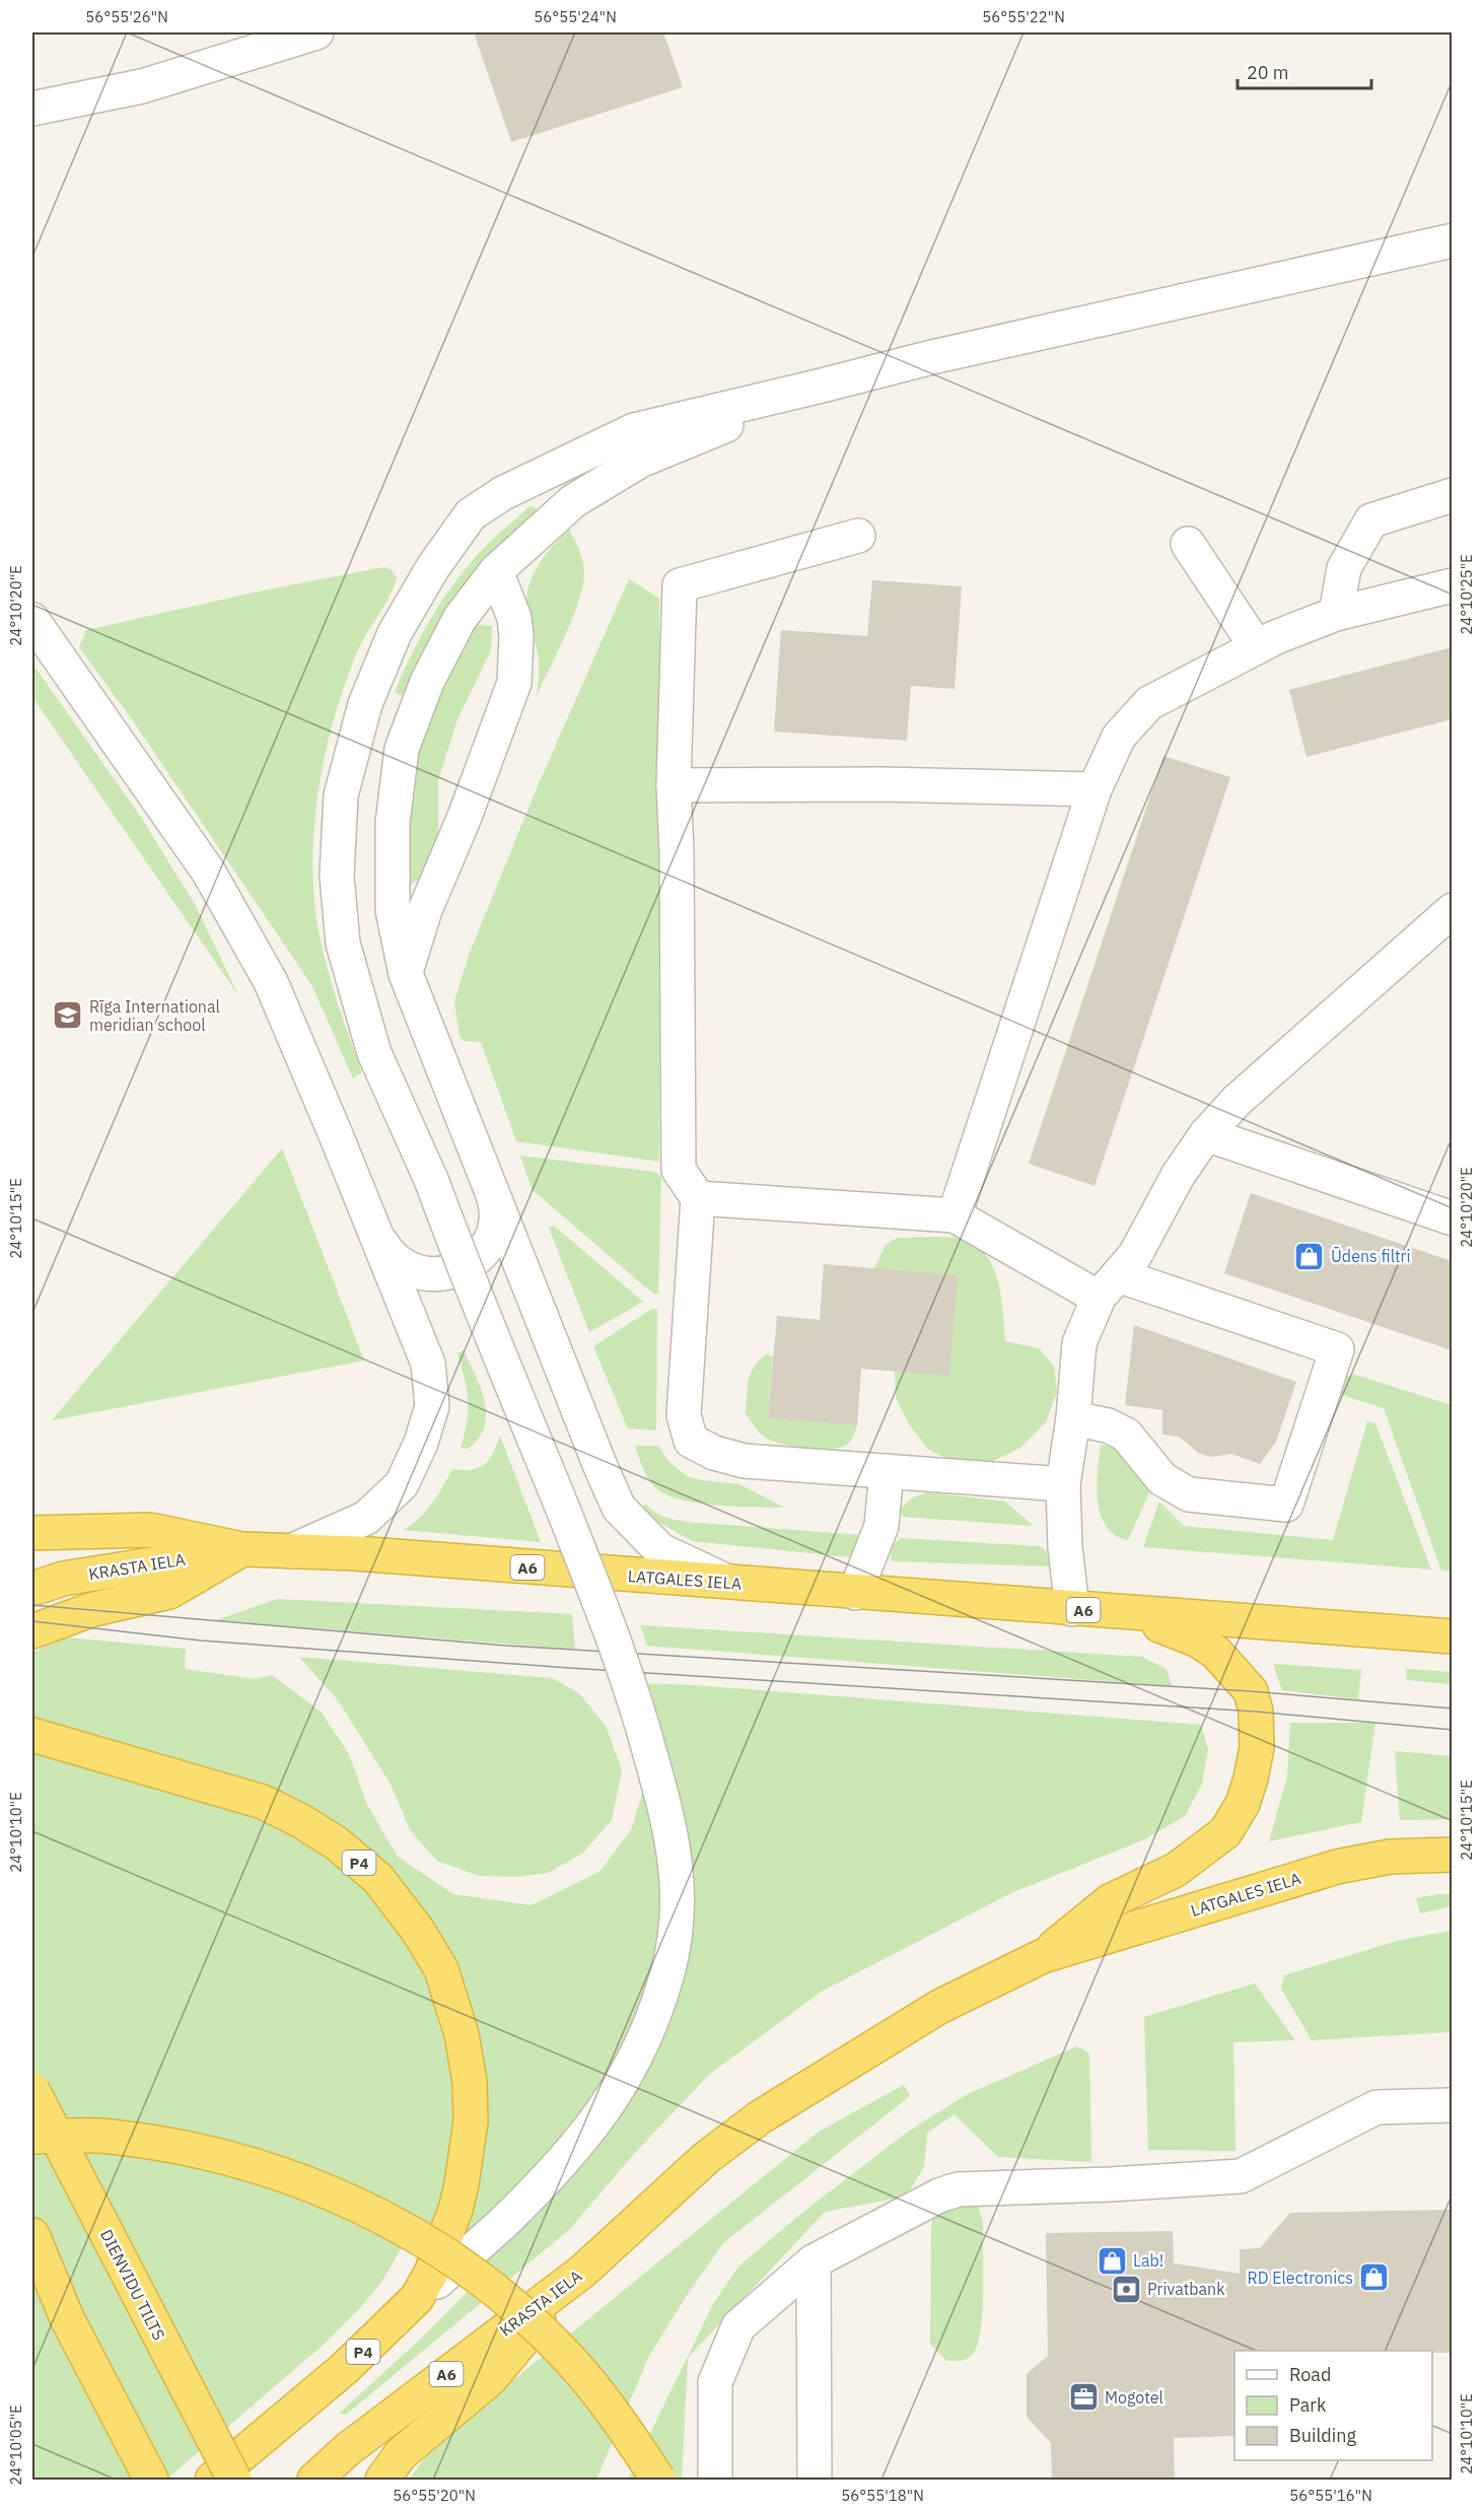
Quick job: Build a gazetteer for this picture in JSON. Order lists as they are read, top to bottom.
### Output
{
  "streets": {
    "highway": [
      "KRASTA IELA",
      "A6",
      "LATGALES IELA",
      "P4",
      "DIENVIDU TILTS"
    ]
  },
  "crossings": [
    ["KRASTA IELA", "LATGALES IELA"]
  ],
  "places": {
    "school or university": ["Rīga International meridian school"],
    "shop": ["Ūdens filtri", "Lab!", "RD Electronics"],
    "bank": ["Privatbank"],
    "office": ["Mogotel"]
  },
  "legend": ["Road", "Park", "Building"],
  "scale_bar": "20 m",
  "coordinates": [
    "56°55'26\"N",
    "56°55'24\"N",
    "56°55'22\"N",
    "24°10'25\"E",
    "24°10'20\"E",
    "24°10'15\"E",
    "24°10'10\"E",
    "24°10'05\"E",
    "56°55'20\"N",
    "56°55'18\"N",
    "56°55'16\"N"
  ]
}
